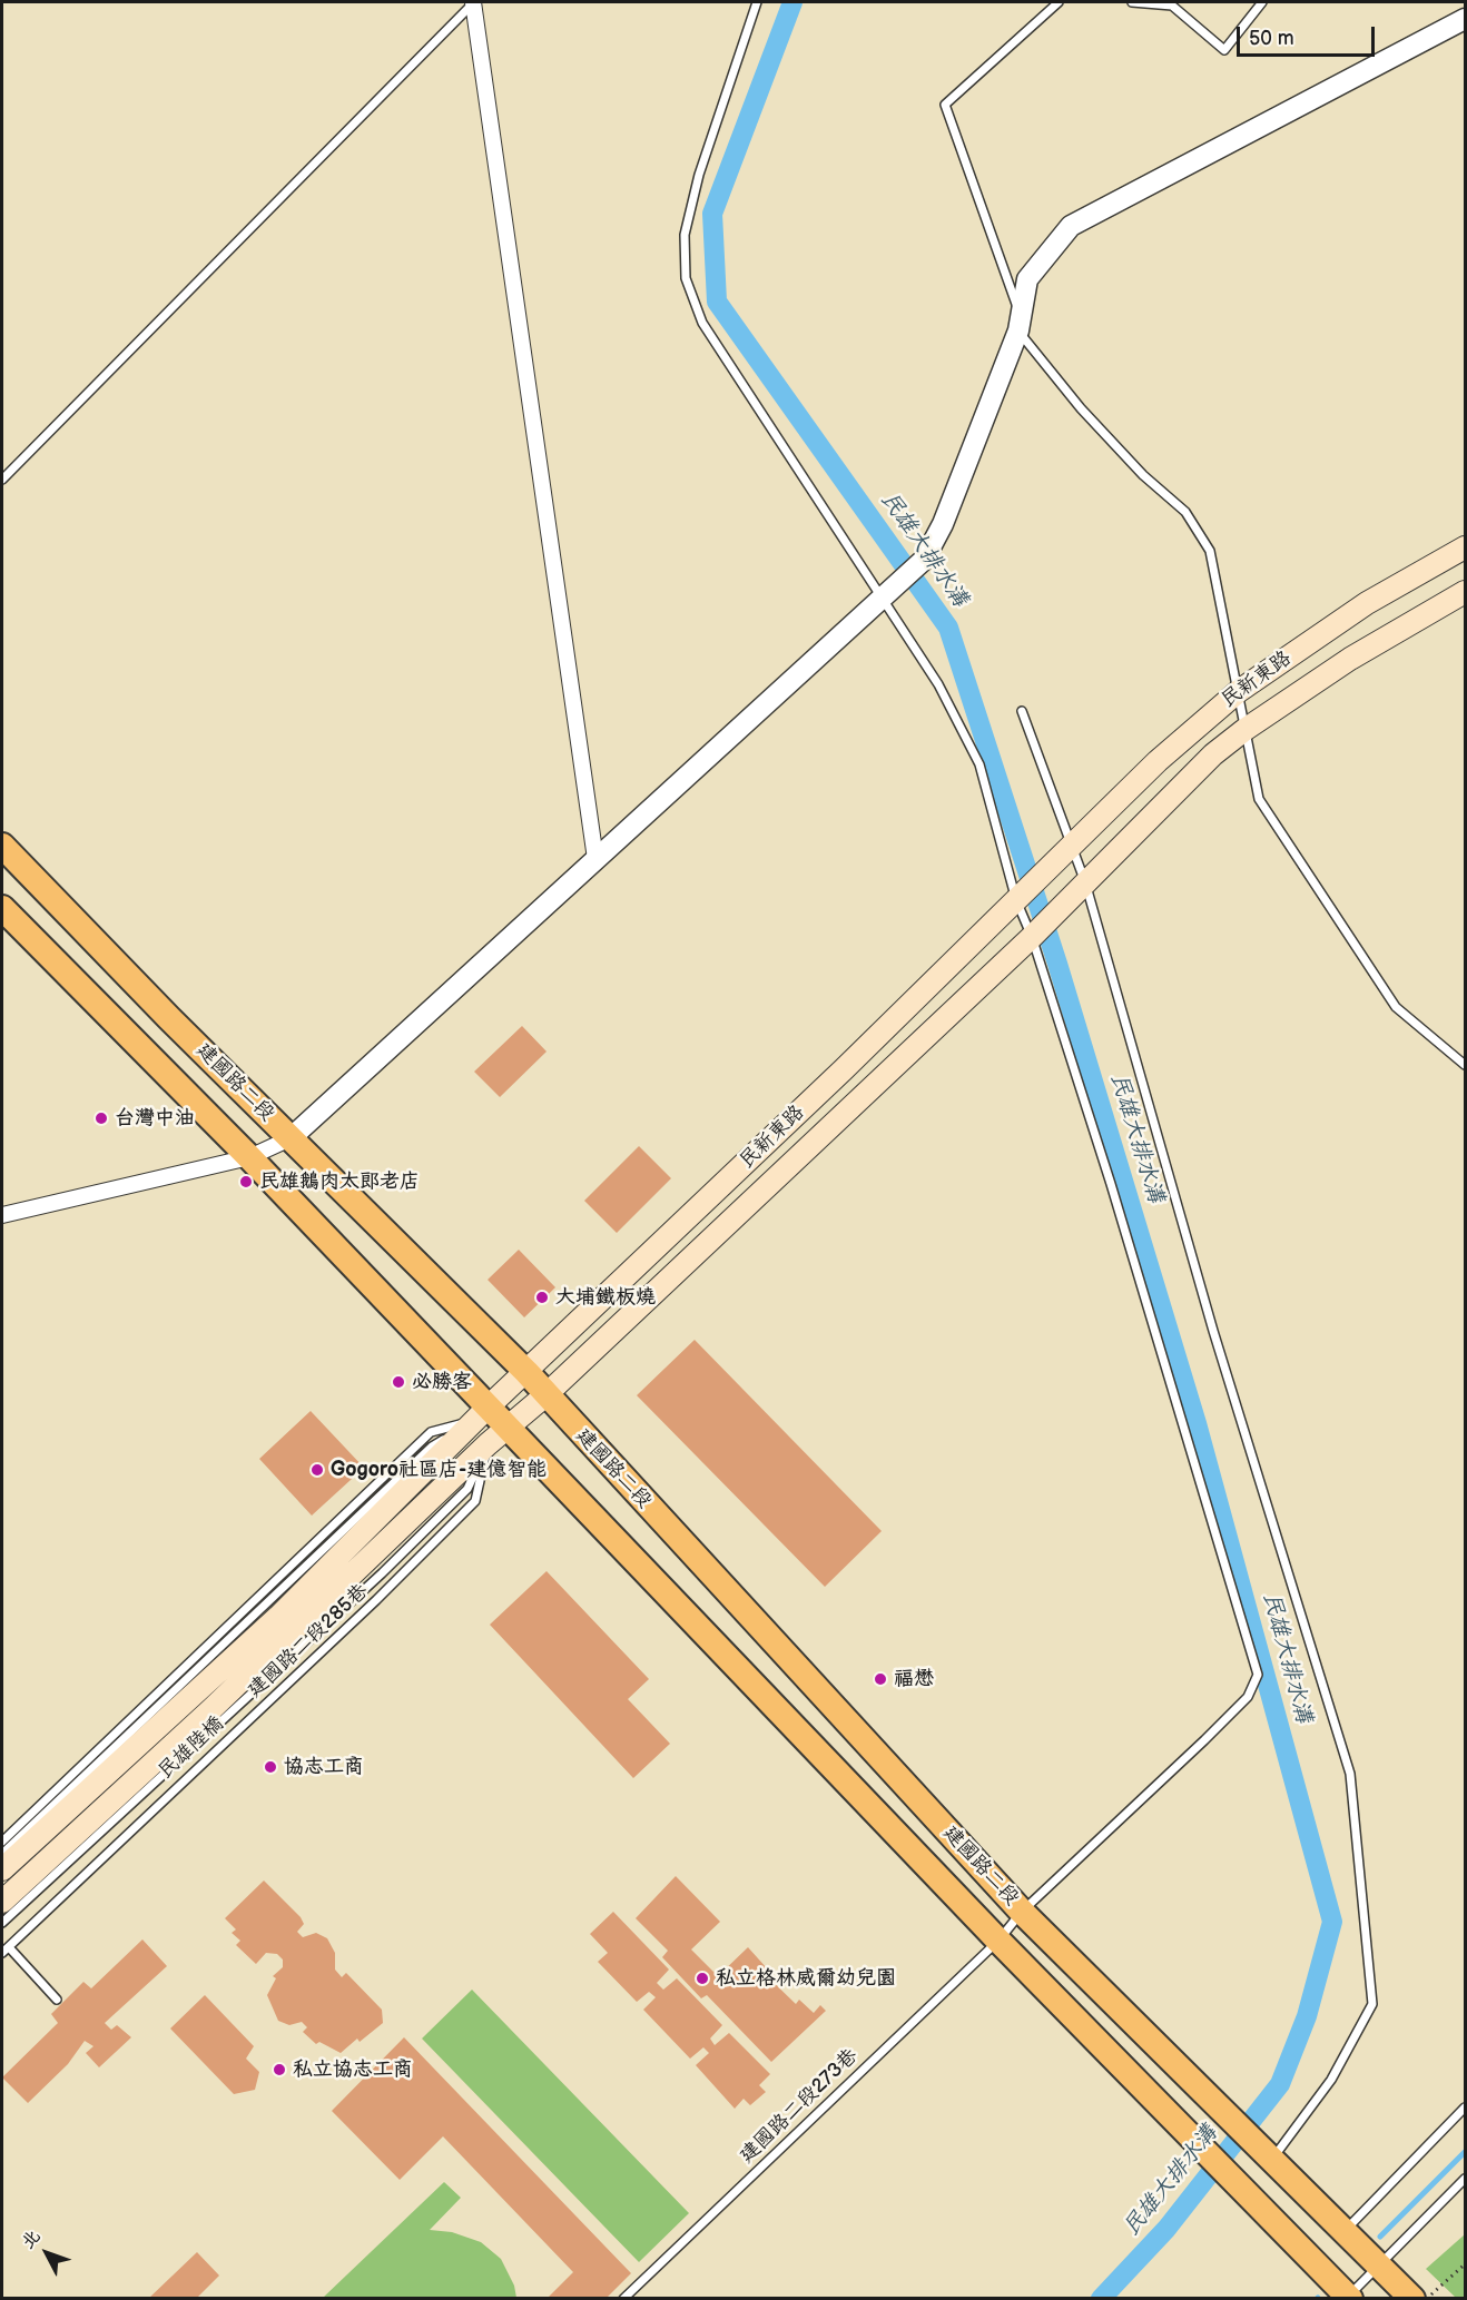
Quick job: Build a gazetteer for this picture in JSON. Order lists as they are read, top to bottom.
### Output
{
  "streets": {
    "main road": ["民新東路", "建國路二段", "民雄陸橋"],
    "lane": ["建國路二段285巷", "建國路二段273巷"]
  },
  "crossings": [
    ["民新東路", "建國路二段"],
    ["民新東路", "建國路二段285巷"],
    ["民新東路", "民雄陸橋"],
    ["民新東路", "建國路二段273巷"],
    ["建國路二段", "建國路二段285巷"],
    ["建國路二段", "民雄陸橋"],
    ["建國路二段", "建國路二段273巷"]
  ],
  "water": ["民雄大排水溝"],
  "places": [
    "台灣中油",
    "民雄鵝肉太郎老店",
    "大埔鐵板燒",
    "必勝客",
    "Gogoro社區店-建億智能",
    "福懋",
    "協志工商",
    "私立格林威爾幼兒園",
    "私立協志工商"
  ],
  "scale_bar": "50 m",
  "north": "top left"
}
